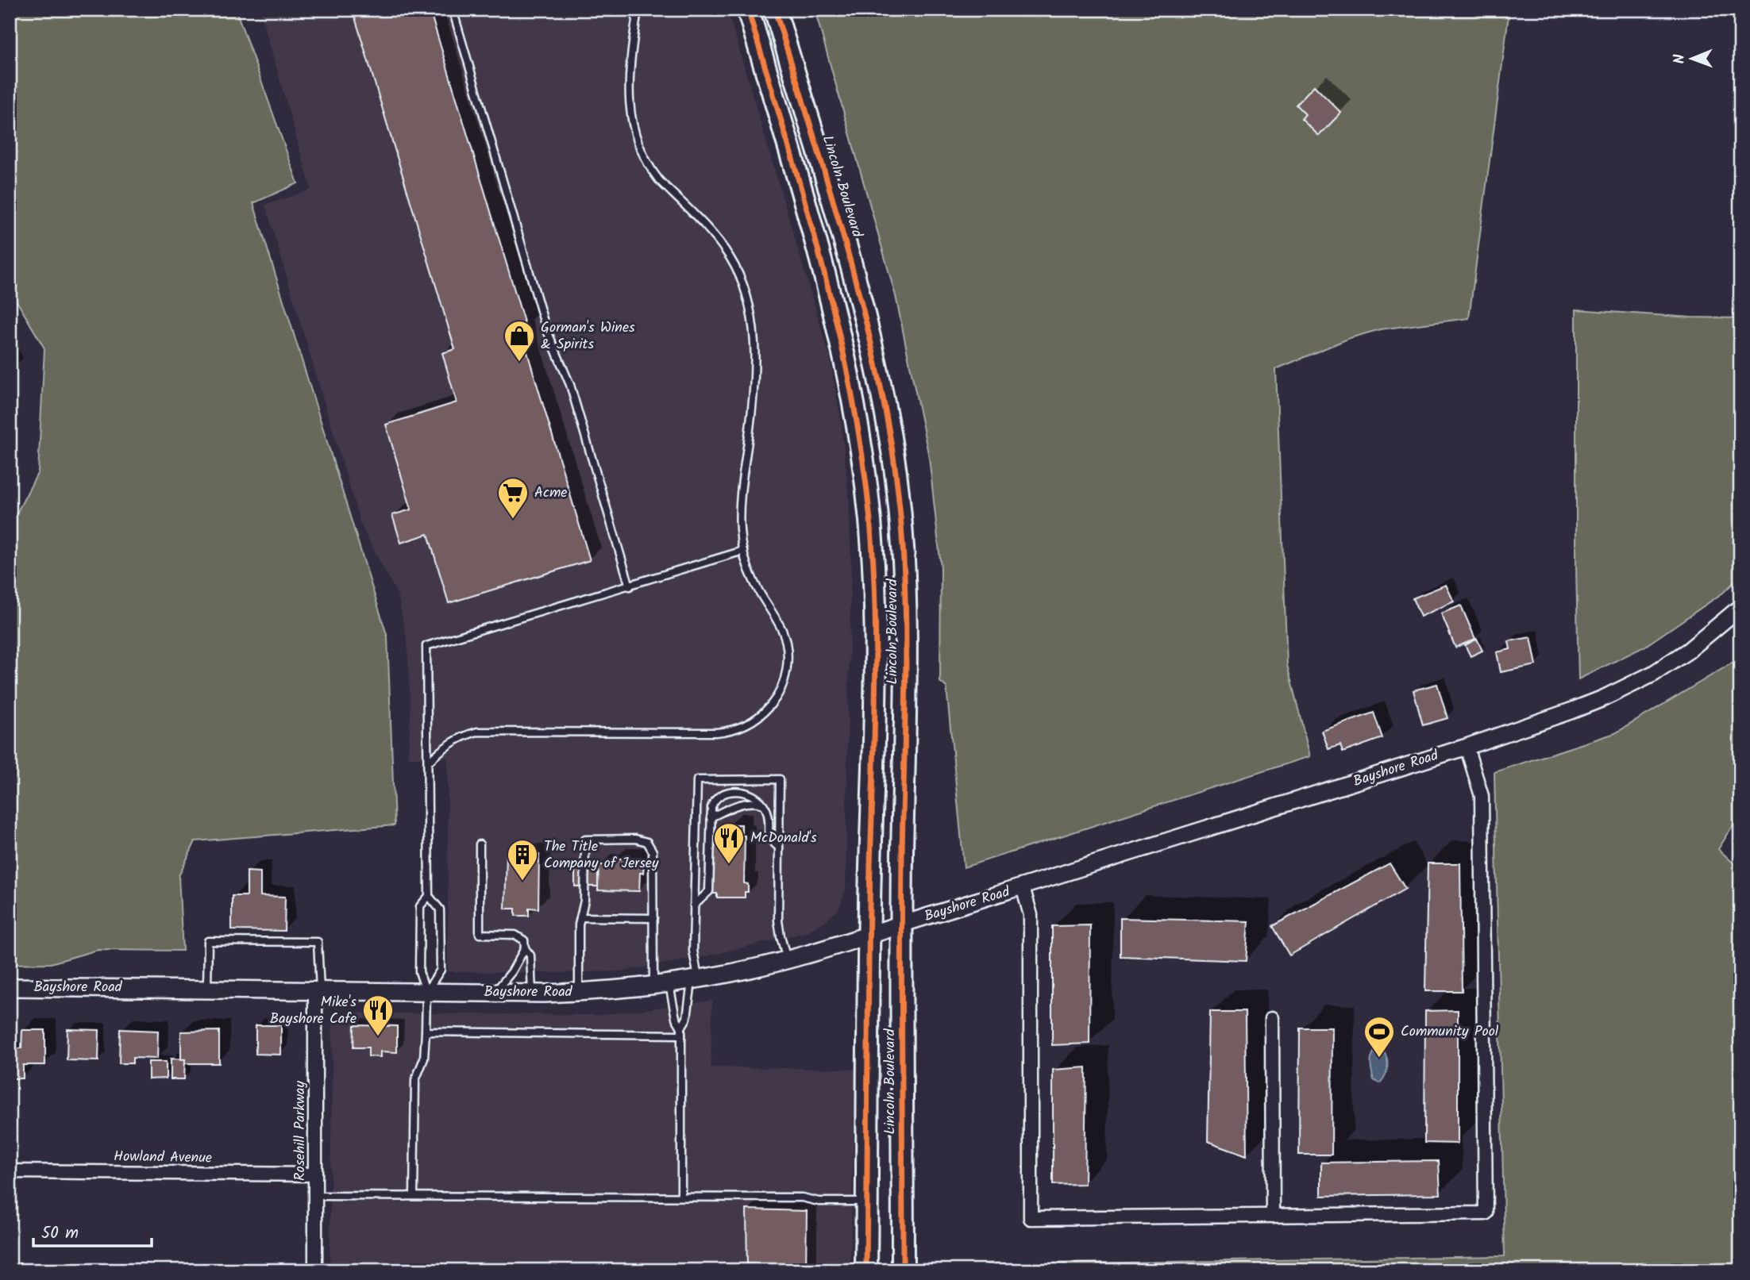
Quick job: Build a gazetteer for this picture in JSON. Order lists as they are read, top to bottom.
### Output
{
  "streets": {
    "highway": ["Lincoln Boulevard"],
    "main road": ["Bayshore Road"],
    "street": ["Rosehill Parkway", "Howland Avenue"]
  },
  "crossings": [
    ["Lincoln Boulevard", "Bayshore Road"],
    ["Bayshore Road", "Rosehill Parkway"],
    ["Rosehill Parkway", "Howland Avenue"]
  ],
  "places": {
    "shop": ["Gorman's Wines & Spirits"],
    "supermarket": ["Acme"],
    "restaurant": ["McDonald's", "Mike's Bayshore Cafe"],
    "building": ["The Title Company of Jersey"],
    "sports": ["Community Pool"]
  },
  "scale_bar": "50 m",
  "north": "left"
}
